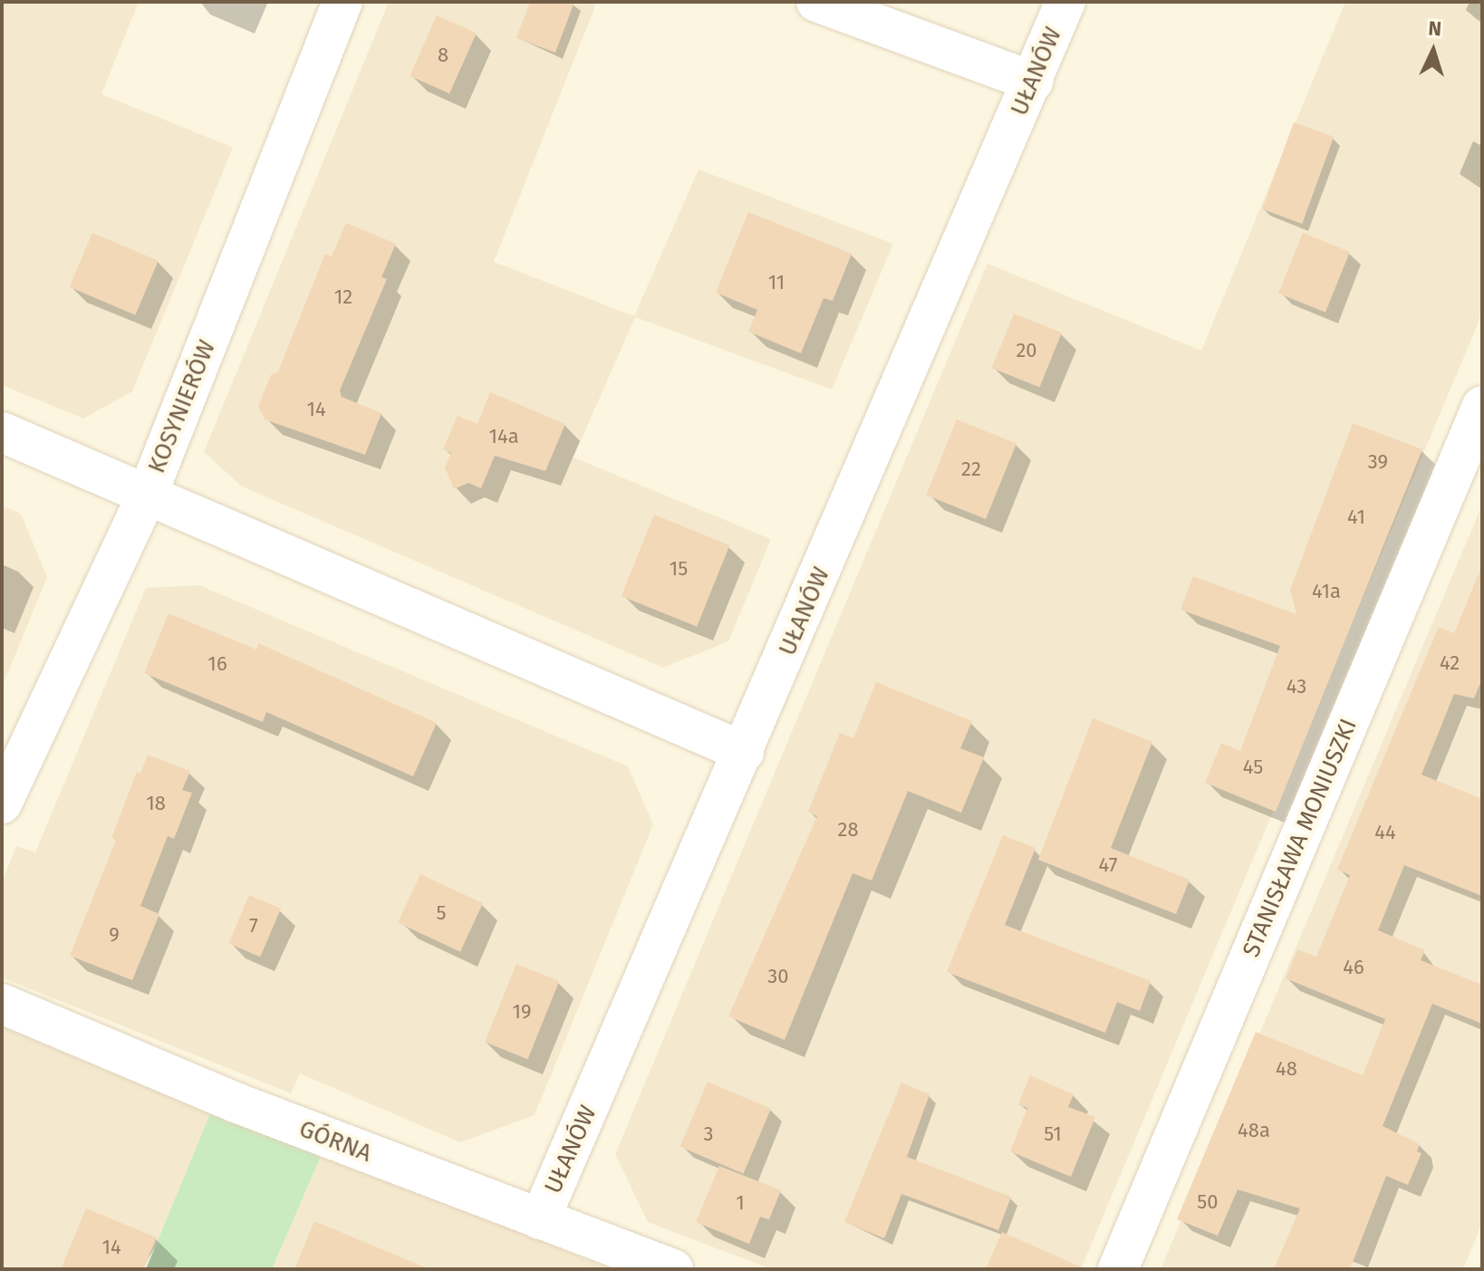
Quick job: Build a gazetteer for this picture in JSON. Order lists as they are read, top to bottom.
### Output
{
  "streets": {
    "street": [
      "UŁANÓW",
      "KOSYNIERÓW",
      "STANISŁAWA MONIUSZKI",
      "GÓRNA"
    ]
  },
  "crossings": [
    ["UŁANÓW", "GÓRNA"]
  ],
  "house_numbers": [
    "8",
    "11",
    "12",
    "20",
    "14",
    "14a",
    "39",
    "22",
    "41",
    "15",
    "41a",
    "42",
    "16",
    "43",
    "45",
    "18",
    "28",
    "44",
    "47",
    "5",
    "7",
    "9",
    "46",
    "30",
    "19",
    "48",
    "48a",
    "3",
    "51",
    "50",
    "1",
    "14"
  ],
  "north": "top"
}
